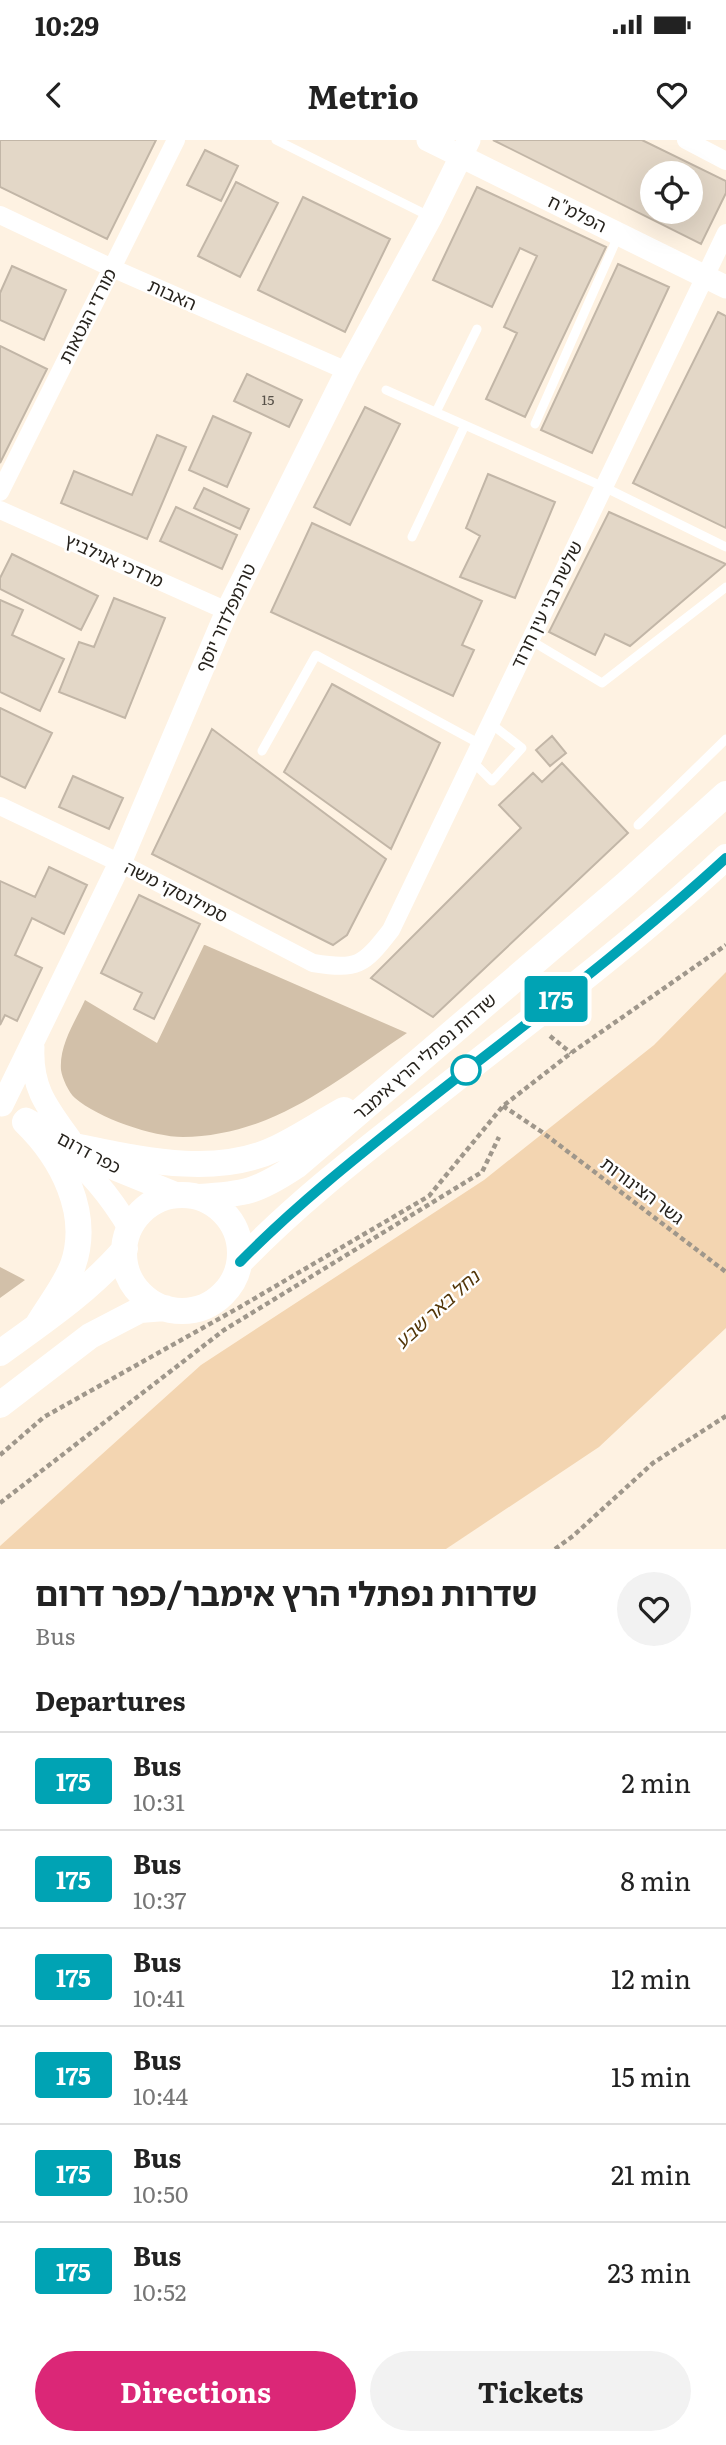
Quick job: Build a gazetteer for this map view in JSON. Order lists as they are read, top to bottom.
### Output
{
  "streets": {
    "main road": ["שדרות נפתלי הרץ אימבר"],
    "street": [
      "הפלמ\"ח",
      "האבות",
      "מורדי הגטאות",
      "מרדכי אנילביץ",
      "שלשת בני עין חרוד",
      "טרומפלדור יוסף",
      "סמילנסקי משה",
      "כפר דרום"
    ],
    "path": ["גשר הצינורות"]
  },
  "crossings": [
    ["הפלמ\"ח", "שלשת בני עין חרוד"],
    ["הפלמ\"ח", "טרומפלדור יוסף"],
    ["האבות", "מורדי הגטאות"],
    ["האבות", "טרומפלדור יוסף"],
    ["מרדכי אנילביץ", "טרומפלדור יוסף"],
    ["שלשת בני עין חרוד", "סמילנסקי משה"],
    ["טרומפלדור יוסף", "סמילנסקי משה"],
    ["טרומפלדור יוסף", "כפר דרום"],
    ["שדרות נפתלי הרץ אימבר", "כפר דרום"]
  ],
  "water": ["נחל באר שבע"],
  "lines": ["bus line 175"],
  "house_numbers": ["15"],
  "page": {
    "status": "10:29",
    "header": "Metrio",
    "on_map": "175",
    "heading": [
      ["שדרות נפתלי הרץ אימבר/כפר דרום", "Bus"],
      "Departures"
    ],
    "list": [
      {
        "mark": "175",
        "name": "Bus",
        "note": "10:31",
        "value": "2 min"
      },
      {
        "mark": "175",
        "name": "Bus",
        "note": "10:37",
        "value": "8 min"
      },
      {
        "mark": "175",
        "name": "Bus",
        "note": "10:41",
        "value": "12 min"
      },
      {
        "mark": "175",
        "name": "Bus",
        "note": "10:44",
        "value": "15 min"
      },
      {
        "mark": "175",
        "name": "Bus",
        "note": "10:50",
        "value": "21 min"
      },
      {
        "mark": "175",
        "name": "Bus",
        "note": "10:52",
        "value": "23 min"
      }
    ],
    "buttons": ["Directions", "Tickets"]
  }
}
